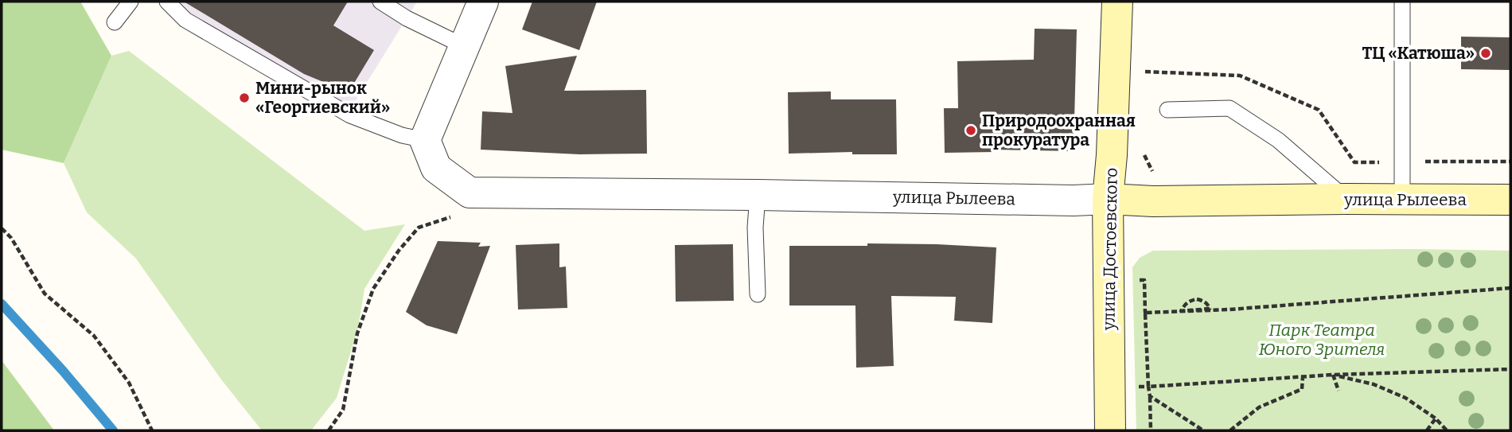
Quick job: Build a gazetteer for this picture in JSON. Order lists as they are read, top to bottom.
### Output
{
  "streets": {
    "street": ["улица Рылеева", "улица Достоевского"]
  },
  "crossings": [
    ["улица Рылеева", "улица Достоевского"]
  ],
  "parks": ["Парк Театра Юного Зрителя"],
  "places": ["ТЦ «Катюша»", "Мини-рынок «Георгиевский»", "Природоохранная прокуратура"]
}
